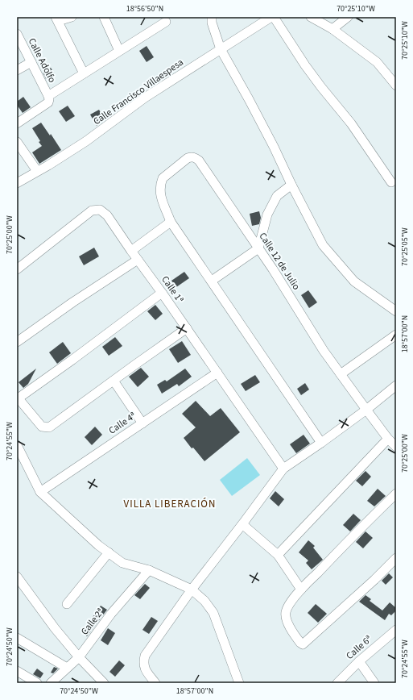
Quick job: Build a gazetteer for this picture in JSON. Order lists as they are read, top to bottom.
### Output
{
  "streets": {
    "street": [
      "Calle Adolfo",
      "Calle Francisco Villaespesa",
      "Calle 12 de Julio",
      "Calle 1ª",
      "Calle 4ª",
      "Calle 2ª",
      "Calle 6ª"
    ]
  },
  "crossings": [
    ["Calle 1ª", "Calle 4ª"]
  ],
  "districts": ["VILLA LIBERACIÓN"],
  "coordinates": [
    "18°56'50\"N",
    "70°25'10\"W",
    "70°25'00\"W",
    "70°25'05\"W",
    "18°57'00\"N",
    "70°24'55\"W",
    "70°24'50\"W"
  ]
}
